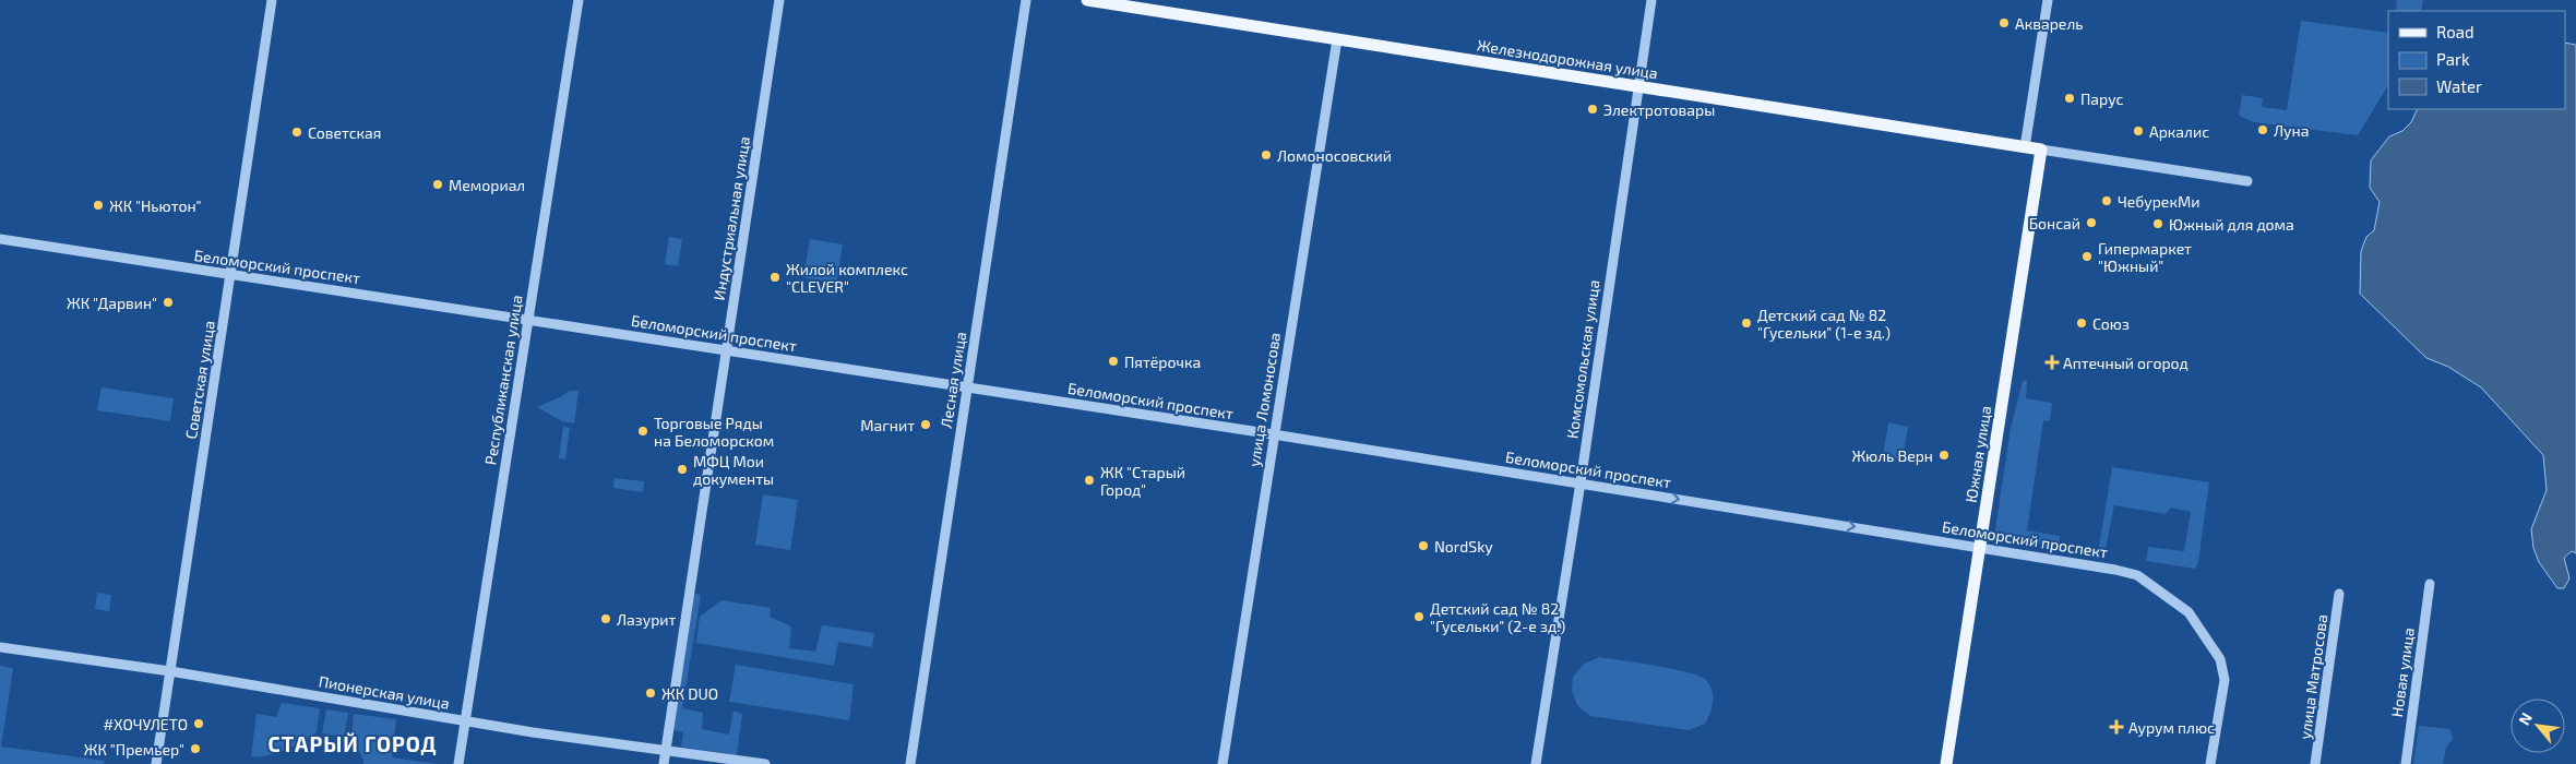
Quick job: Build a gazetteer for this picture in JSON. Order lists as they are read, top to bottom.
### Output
{
  "streets": {
    "main road": ["Железнодорожная улица", "Южная улица"],
    "street": [
      "Индустриальная улица",
      "Беломорский проспект",
      "Комсомольская улица",
      "Советская улица",
      "Республиканская улица",
      "Лесная улица",
      "улица Ломоносова",
      "Новая улица",
      "улица Матросова",
      "Пионерская улица"
    ]
  },
  "crossings": [
    ["Железнодорожная улица", "Комсомольская улица"],
    ["Железнодорожная улица", "улица Ломоносова"],
    ["Железнодорожная улица", "Южная улица"],
    ["Индустриальная улица", "Беломорский проспект"],
    ["Индустриальная улица", "Пионерская улица"],
    ["Беломорский проспект", "Комсомольская улица"],
    ["Беломорский проспект", "Советская улица"],
    ["Беломорский проспект", "Республиканская улица"],
    ["Беломорский проспект", "Лесная улица"],
    ["Беломорский проспект", "улица Ломоносова"],
    ["Беломорский проспект", "Южная улица"],
    ["Советская улица", "Пионерская улица"],
    ["Республиканская улица", "Пионерская улица"]
  ],
  "districts": ["СТАРЫЙ ГОРОД"],
  "places": {
    "other": [
      "Акварель",
      "Парус",
      "Электротовары",
      "Луна",
      "Аркалис",
      "Советская",
      "Ломоносовский",
      "Мемориал",
      "ЧебурекМи",
      "ЖК \"Ньютон\"",
      "Бонсай",
      "Южный для дома",
      "Гипермаркет \"Южный\"",
      "Жилой комплекс \"СLEVER\"",
      "ЖК \"Дарвин\"",
      "Детский сад № 82 \"Гусельки\" (1-е зд.)",
      "Союз",
      "Пятёрочка",
      "Магнит",
      "Торговые Ряды на Беломорском",
      "Жюль Верн",
      "МФЦ Мои документы",
      "ЖК \"Старый Город\"",
      "NordSky",
      "Детский сад № 82 \"Гусельки\" (2-е зд.)",
      "Лазурит",
      "ЖК DUO",
      "#ХОЧУЛЕТО",
      "ЖК \"Премьер\""
    ],
    "health": ["Аптечный огород", "Аурум плюс"]
  },
  "legend": ["Road", "Park", "Water"],
  "north": "top left"
}
